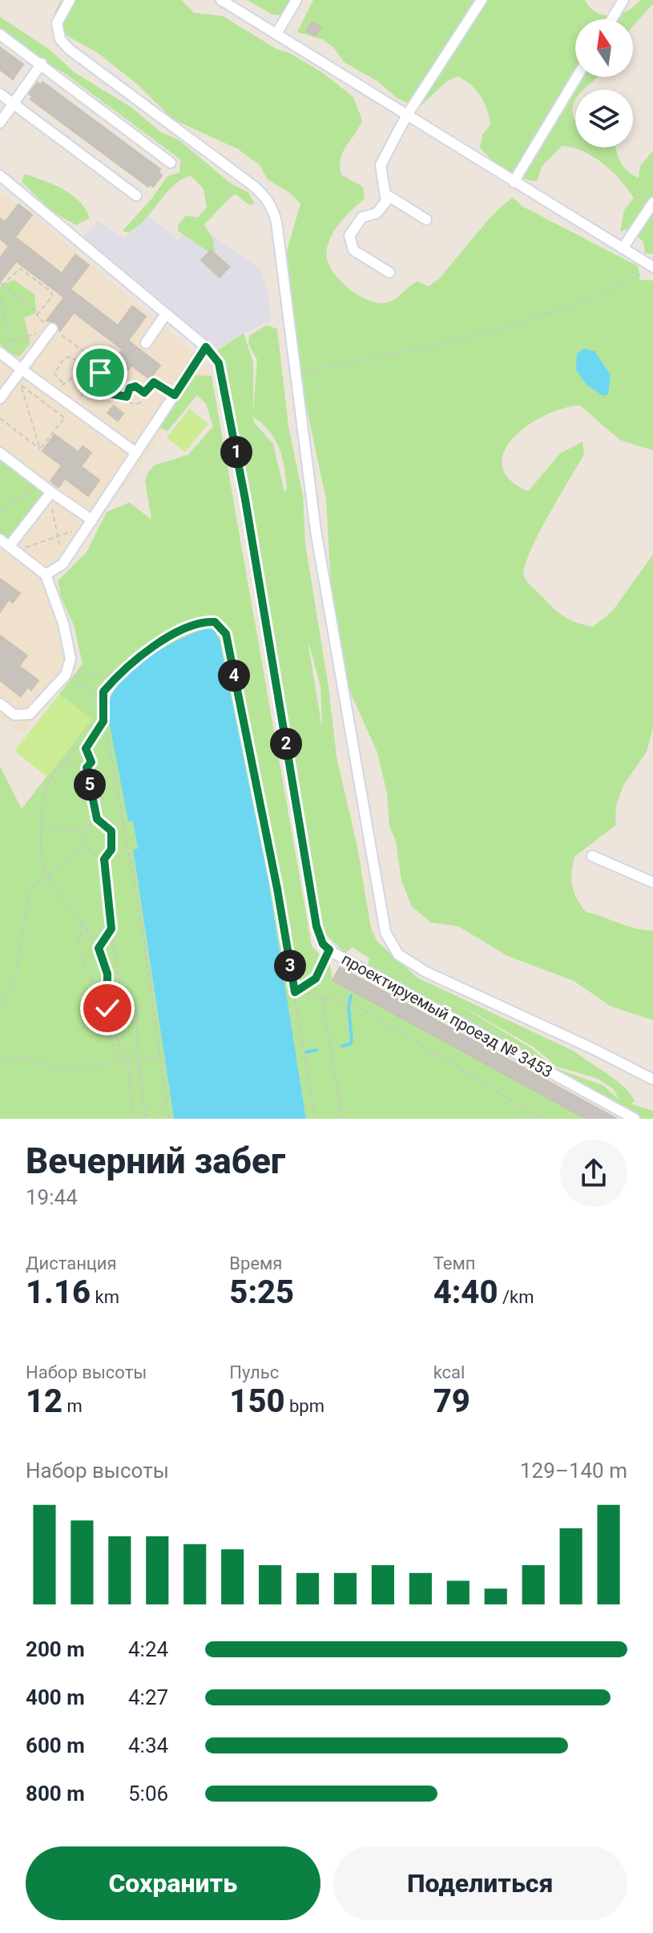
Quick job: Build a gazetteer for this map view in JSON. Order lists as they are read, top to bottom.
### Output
{
  "streets": {
    "street": ["проектируемый проезд № 3453"]
  },
  "north": "top",
  "page": {
    "pins": [
      "1",
      "4",
      "2",
      "5",
      "3"
    ],
    "heading": ["Вечерний забег", "19:44"],
    "stats": [
      ["Дистанция", "1.16 km"],
      ["Время", "5:25"],
      ["Темп", "4:40 /km"],
      ["Набор высоты", "12 m"],
      ["Пульс", "150 bpm"],
      ["kcal", "79"]
    ],
    "chart": ["Набор высоты", "129–140 m"],
    "list": [
      {
        "name": "200 m",
        "note": "4:24"
      },
      {
        "name": "400 m",
        "note": "4:27"
      },
      {
        "name": "600 m",
        "note": "4:34"
      },
      {
        "name": "800 m",
        "note": "5:06"
      }
    ],
    "buttons": ["Сохранить", "Поделиться"]
  }
}
